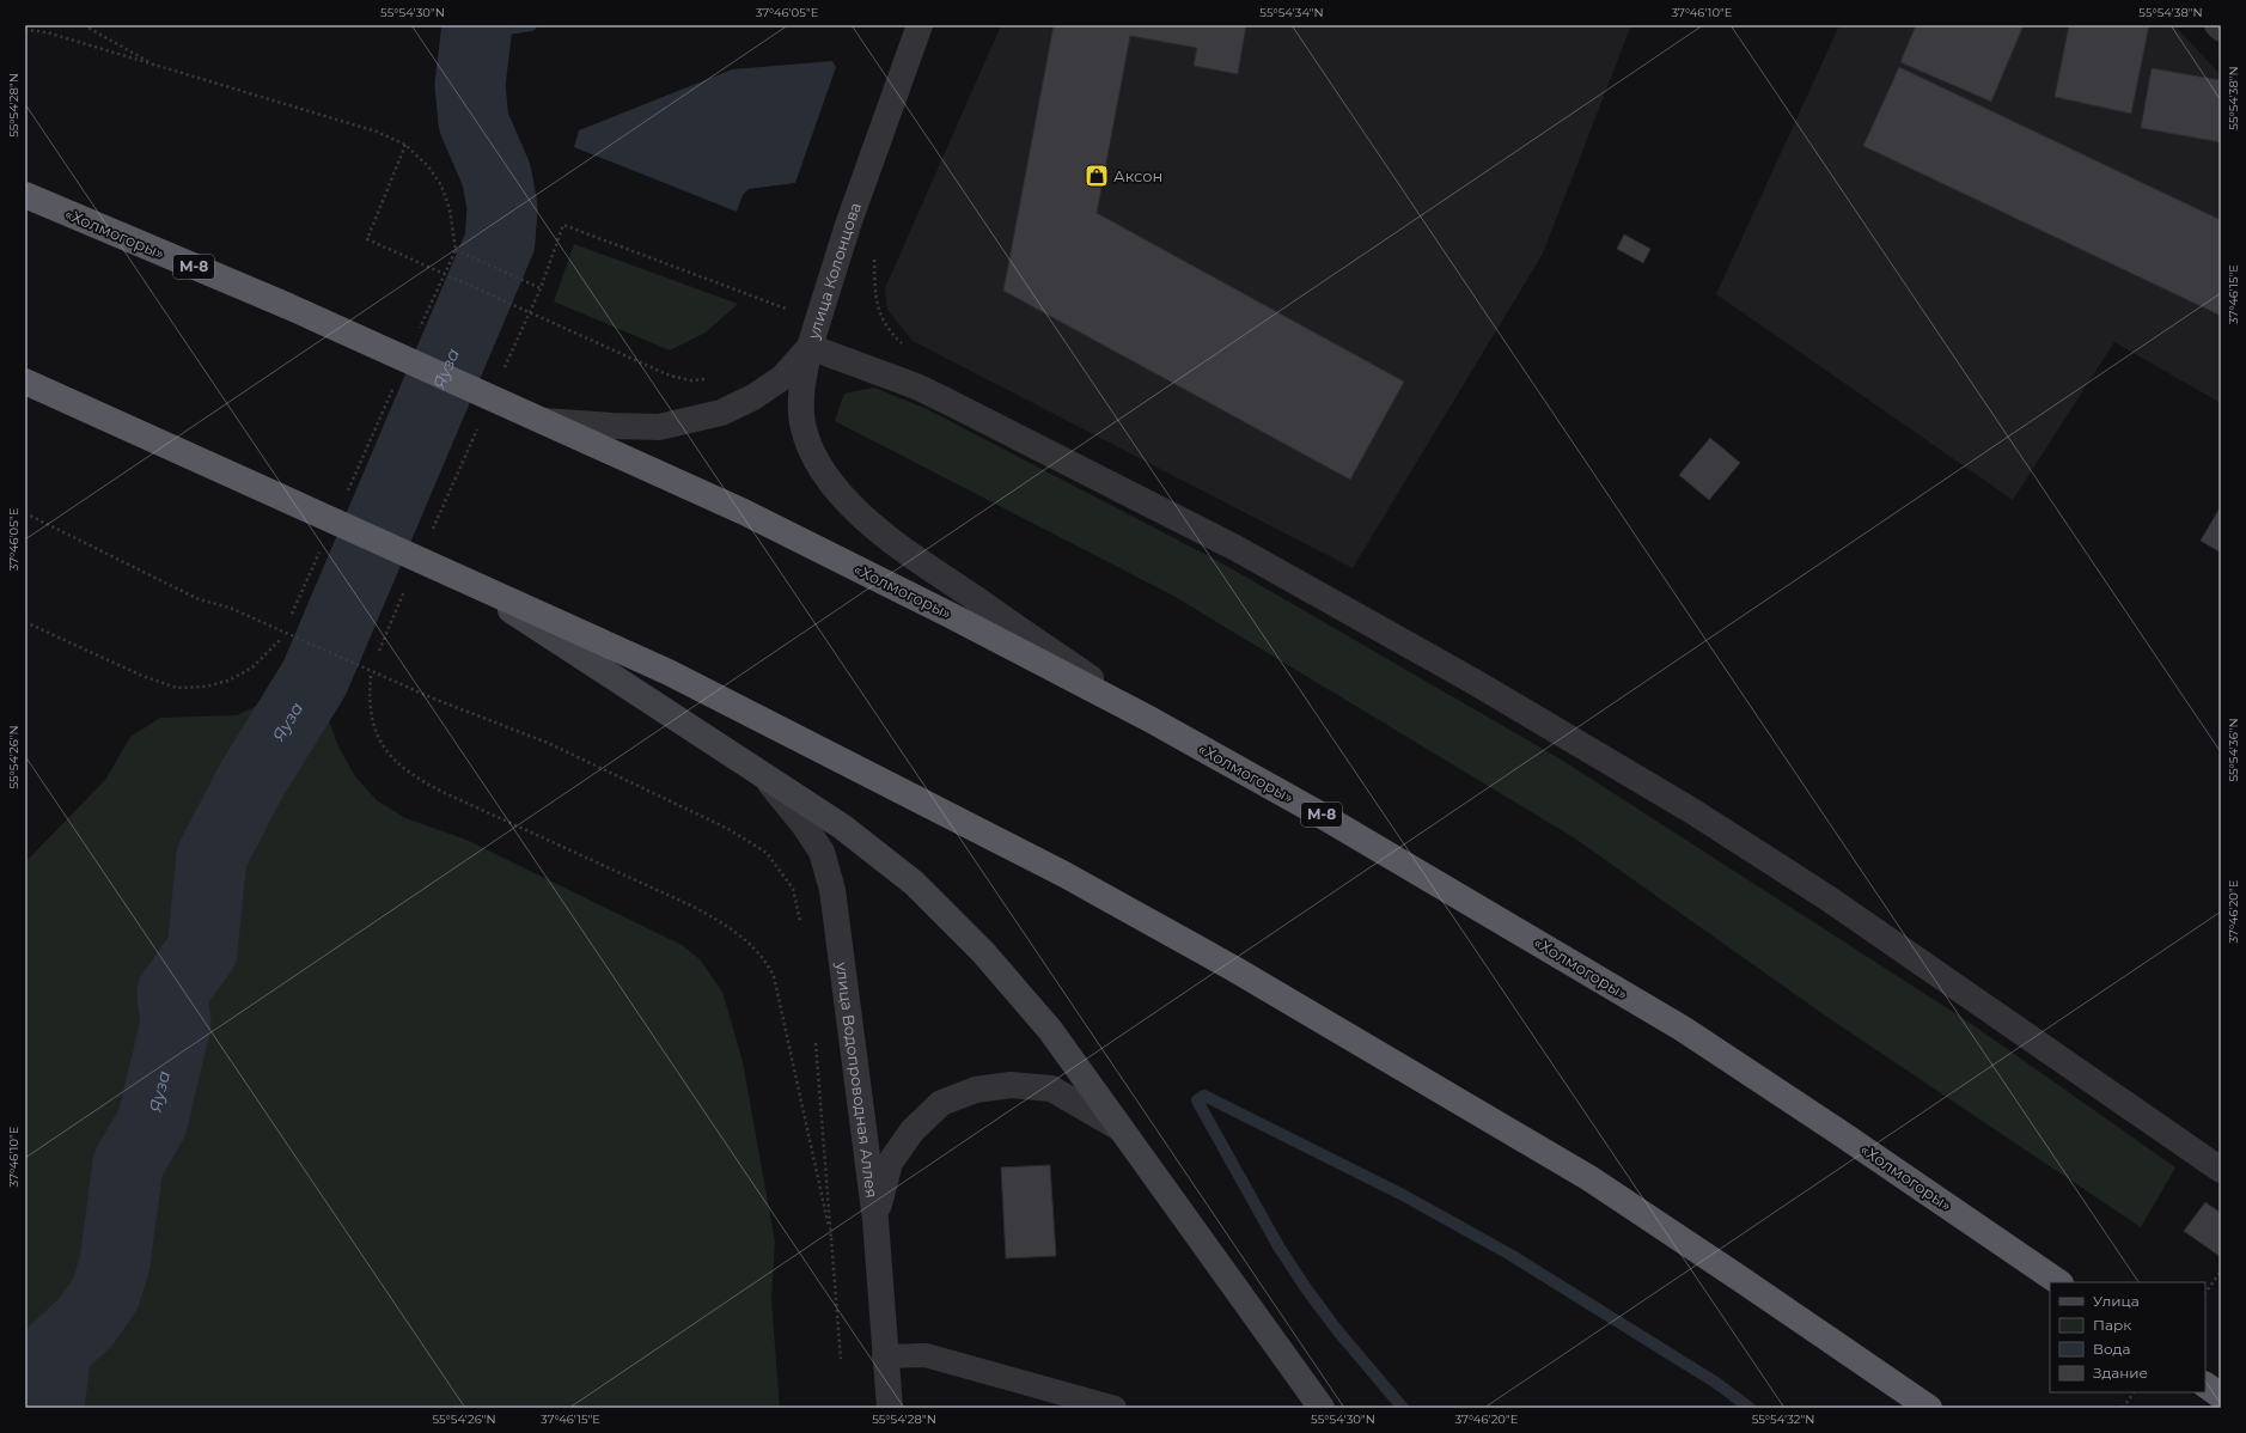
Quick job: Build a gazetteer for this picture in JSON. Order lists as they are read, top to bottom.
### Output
{
  "streets": {
    "highway": ["«Холмогоры»", "М-8"],
    "street": ["улица Колонцова", "улица Водопроводная Аллея"]
  },
  "crossings": [
    ["«Холмогоры»", "улица Колонцова"]
  ],
  "water": ["Яуза"],
  "places": {
    "shop": ["Аксон"]
  },
  "legend": [
    "Улица",
    "Парк",
    "Вода",
    "Здание"
  ],
  "coordinates": [
    "55°54'30\"N",
    "37°46'05\"E",
    "55°54'34\"N",
    "37°46'10\"E",
    "55°54'38\"N",
    "55°54'28\"N",
    "37°46'15\"E",
    "55°54'36\"N",
    "55°54'26\"N",
    "37°46'20\"E",
    "55°54'32\"N"
  ]
}
